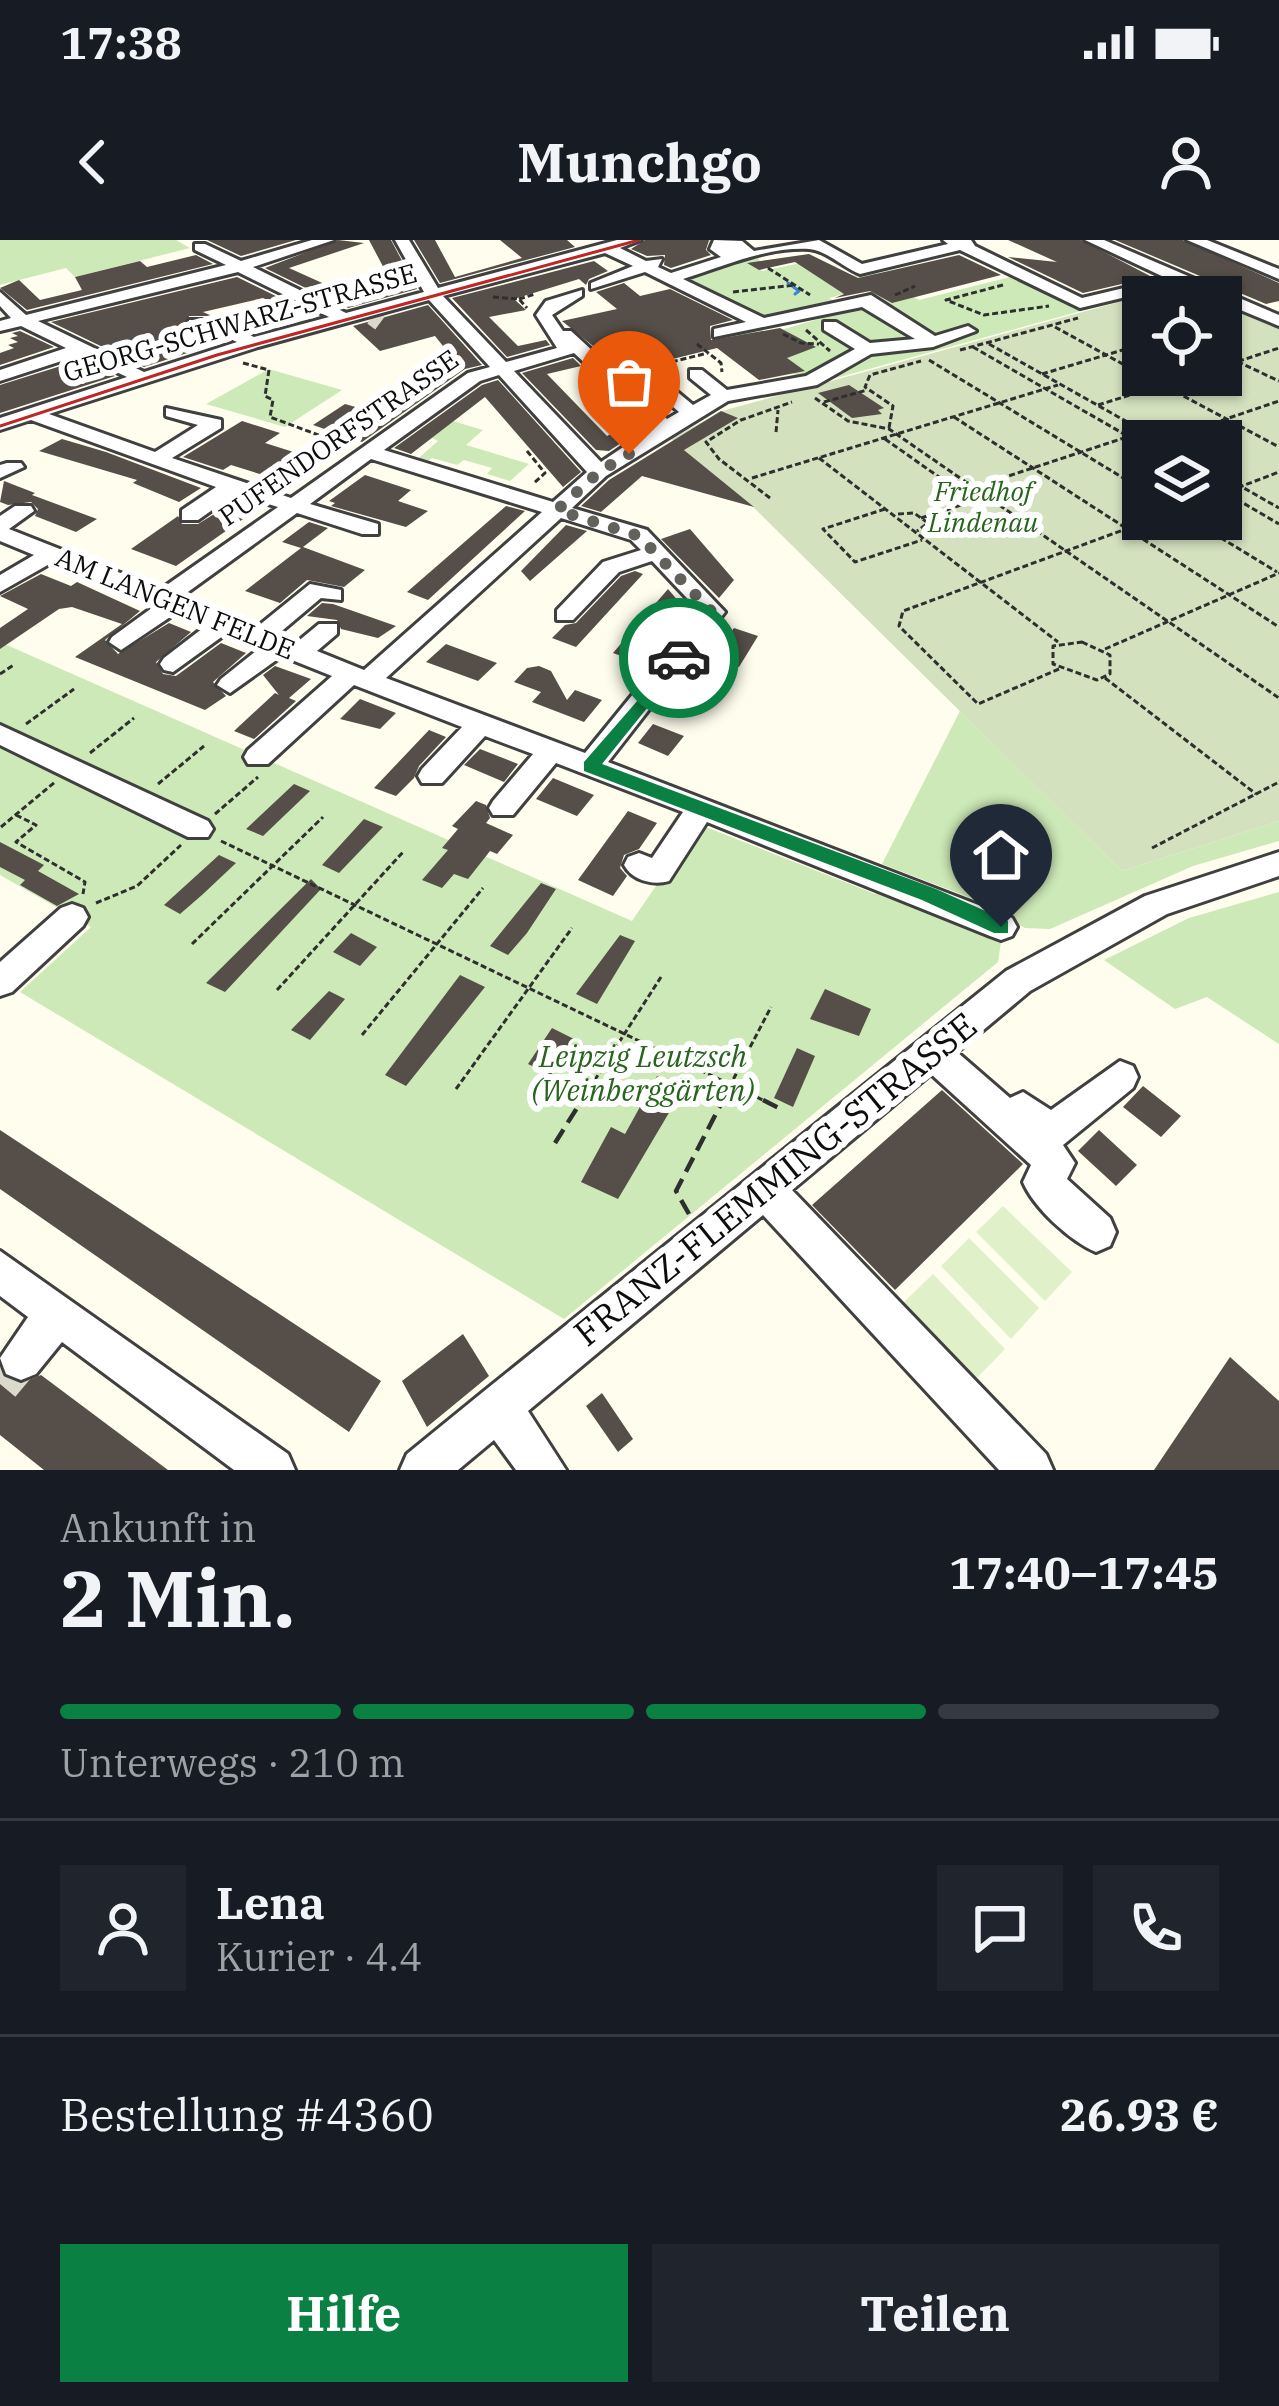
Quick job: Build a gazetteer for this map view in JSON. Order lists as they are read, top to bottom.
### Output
{
  "streets": {
    "street": [
      "GEORG-SCHWARZ-STRASSE",
      "PUFENDORFSTRASSE",
      "AM LANGEN FELDE",
      "FRANZ-FLEMMING-STRASSE"
    ]
  },
  "crossings": [
    ["PUFENDORFSTRASSE", "AM LANGEN FELDE"]
  ],
  "parks": ["Friedhof Lindenau", "Leipzig Leutzsch (Weinberggärten)"],
  "page": {
    "status": "17:38",
    "header": "Munchgo",
    "heading": ["2 Min.", "Ankunft in", "17:40–17:45"],
    "panel": [
      "Lena",
      "Kurier · 4.4",
      "Bestellung #4360",
      "26.93 €"
    ],
    "bar": "Unterwegs · 210 m",
    "buttons": ["Hilfe", "Teilen"]
  }
}
